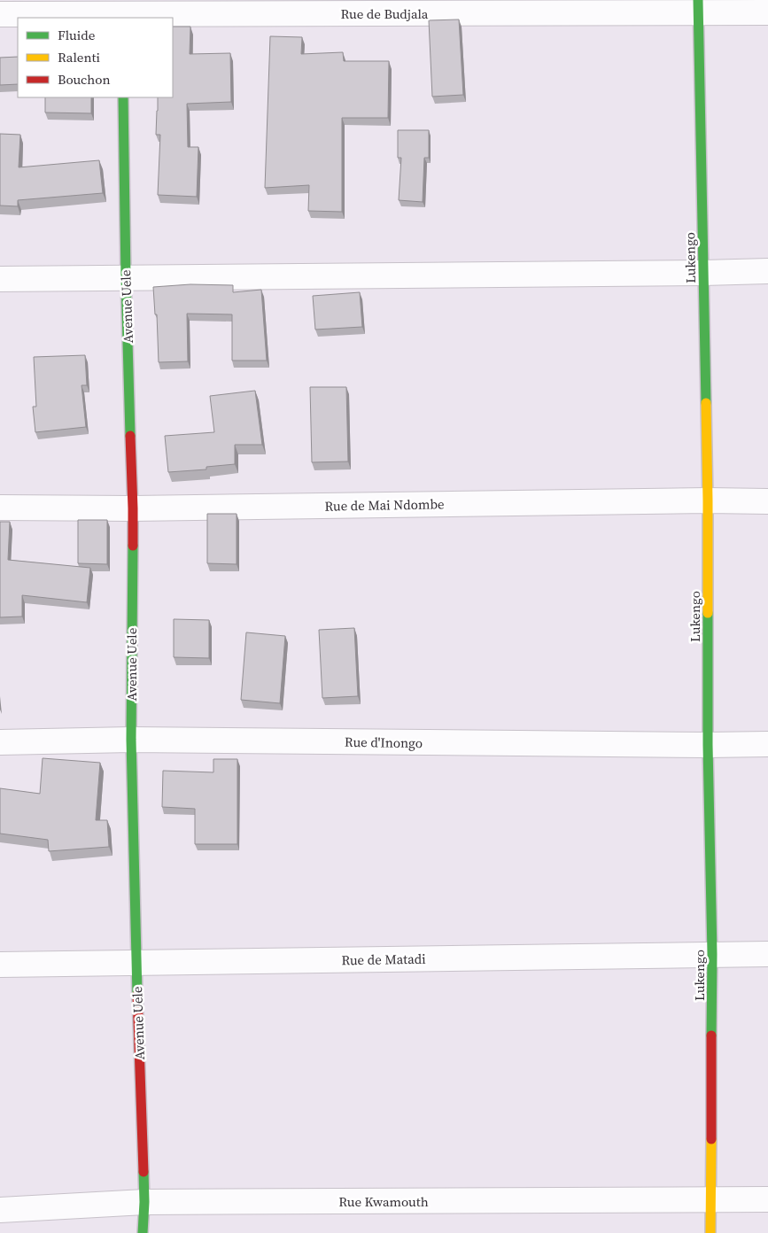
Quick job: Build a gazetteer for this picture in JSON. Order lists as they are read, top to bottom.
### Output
{
  "streets": {
    "street": [
      "Rue de Budjala",
      "Lukengo",
      "Avenue Uele",
      "Rue de Mai Ndombe",
      "Rue d'Inongo",
      "Rue de Matadi",
      "Rue Kwamouth"
    ]
  },
  "crossings": [
    ["Rue de Budjala", "Lukengo"],
    ["Lukengo", "Rue de Mai Ndombe"],
    ["Lukengo", "Rue d'Inongo"],
    ["Lukengo", "Rue de Matadi"],
    ["Lukengo", "Rue Kwamouth"],
    ["Avenue Uele", "Rue de Mai Ndombe"],
    ["Avenue Uele", "Rue d'Inongo"],
    ["Avenue Uele", "Rue de Matadi"],
    ["Avenue Uele", "Rue Kwamouth"]
  ],
  "legend": ["Fluide", "Ralenti", "Bouchon"]
}
